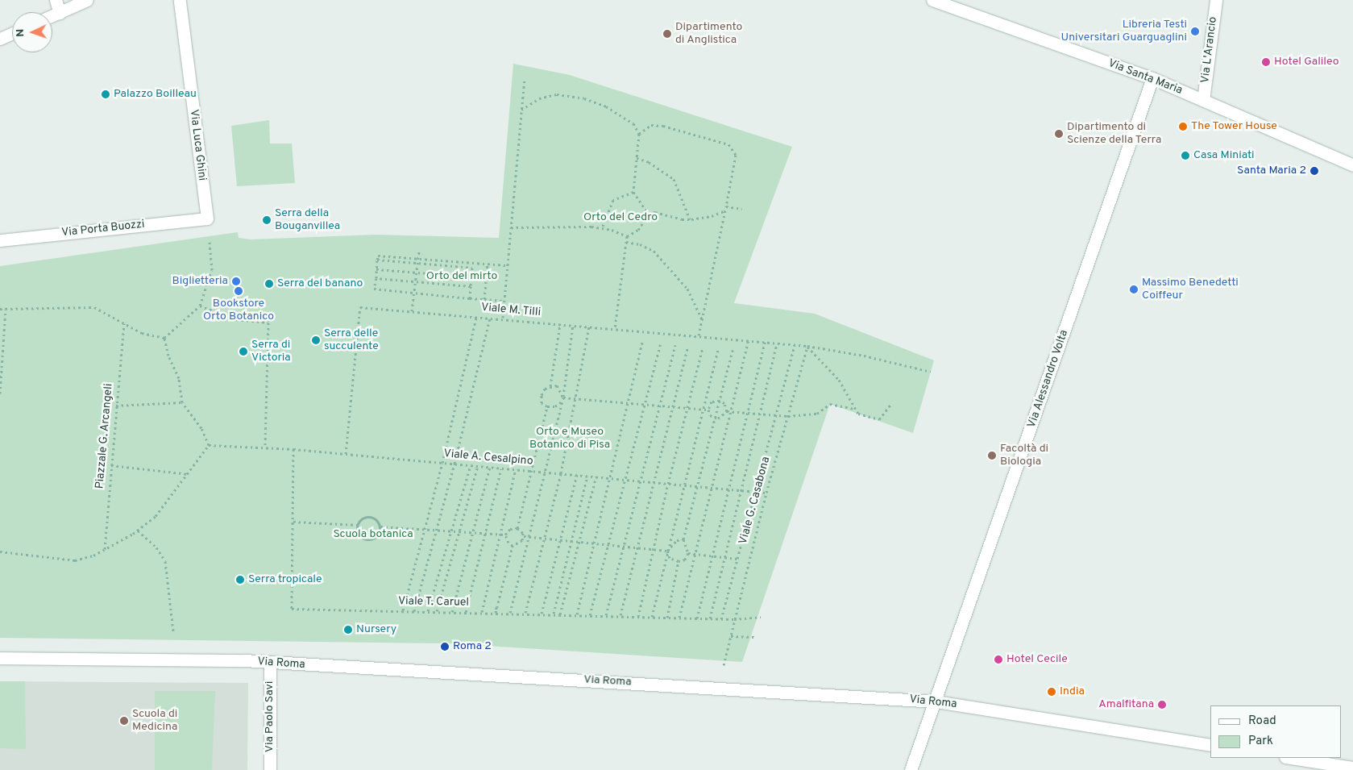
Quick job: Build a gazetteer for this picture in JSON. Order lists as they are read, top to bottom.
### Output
{
  "streets": {
    "street": [
      "Via L'Arancio",
      "Via Santa Maria",
      "Via Luca Ghini",
      "Via Porta Buozzi",
      "Via Alessandro Volta",
      "Via Roma",
      "Via Paolo Savi"
    ],
    "path": [
      "Viale M. Tilli",
      "Piazzale G. Arcangeli",
      "Viale A. Cesalpino",
      "Viale G. Casabona",
      "Viale T. Caruel"
    ]
  },
  "crossings": [
    ["Via L'Arancio", "Via Santa Maria"],
    ["Via Santa Maria", "Via Alessandro Volta"],
    ["Via Luca Ghini", "Via Porta Buozzi"],
    ["Viale M. Tilli", "Viale A. Cesalpino"],
    ["Viale M. Tilli", "Viale G. Casabona"],
    ["Via Alessandro Volta", "Via Roma"],
    ["Viale A. Cesalpino", "Viale G. Casabona"],
    ["Viale A. Cesalpino", "Viale T. Caruel"],
    ["Viale G. Casabona", "Viale T. Caruel"],
    ["Via Roma", "Via Paolo Savi"]
  ],
  "parks": [
    "Orto del Cedro",
    "Orto del mirto",
    "Orto e Museo Botanico di Pisa",
    "Scuola botanica"
  ],
  "places": [
    "Libreria Testi Universitari Guarguaglini",
    "Dipartimento di Anglistica",
    "Hotel Galileo",
    "Palazzo Boilleau",
    "The Tower House",
    "Dipartimento di Scienze della Terra",
    "Casa Miniati",
    "Santa Maria 2",
    "Serra della Bouganvillea",
    "Biglietteria",
    "Serra del banano",
    "Massimo Benedetti Coiffeur",
    "Bookstore Orto Botanico",
    "Serra delle succulente",
    "Serra di Victoria",
    "Facoltà di Biologia",
    "Serra tropicale",
    "Nursery",
    "Roma 2",
    "Hotel Cecile",
    "India",
    "Amalfitana",
    "Scuola di Medicina"
  ],
  "legend": ["Road", "Park"],
  "north": "left"
}
